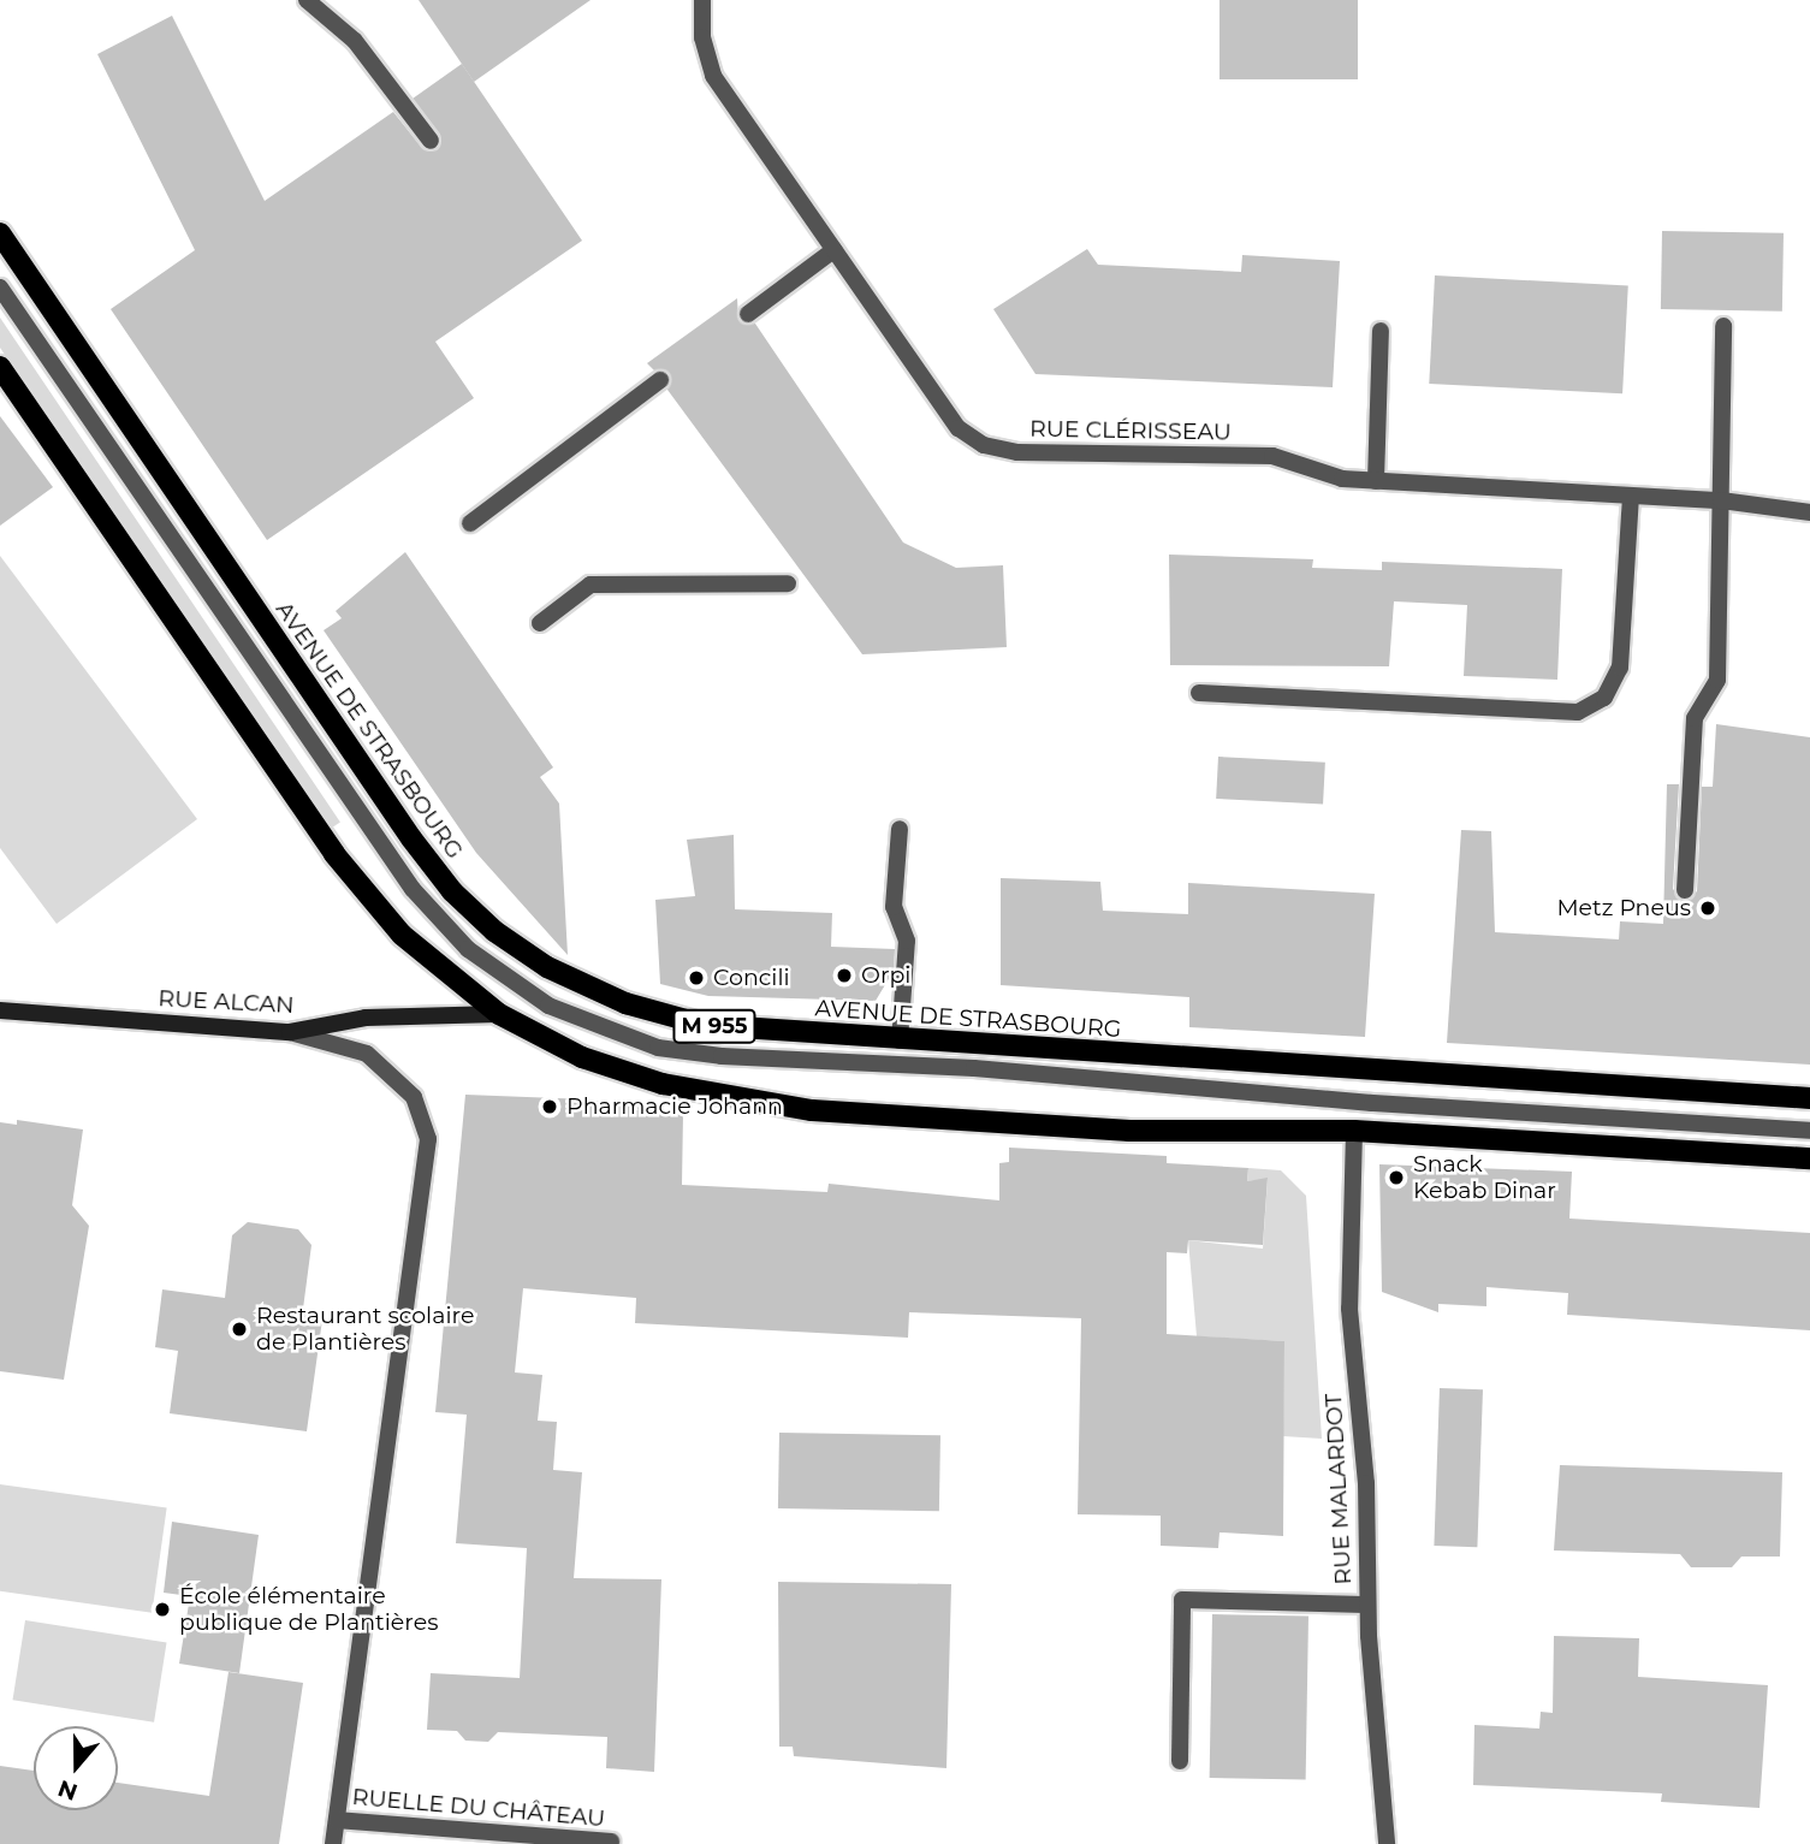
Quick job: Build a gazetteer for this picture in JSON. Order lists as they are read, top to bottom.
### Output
{
  "streets": {
    "main road": ["AVENUE DE STRASBOURG", "M 955"],
    "street": [
      "RUE CLÉRISSEAU",
      "RUE ALCAN",
      "RUE MALARDOT",
      "RUELLE DU CHÂTEAU"
    ]
  },
  "places": [
    "Metz Pneus",
    "Orpi",
    "Concili",
    "Pharmacie Johann",
    "Snack Kebab Dinar",
    "Restaurant scolaire de Plantières",
    "École élémentaire publique de Plantières"
  ],
  "north": "bottom"
}
